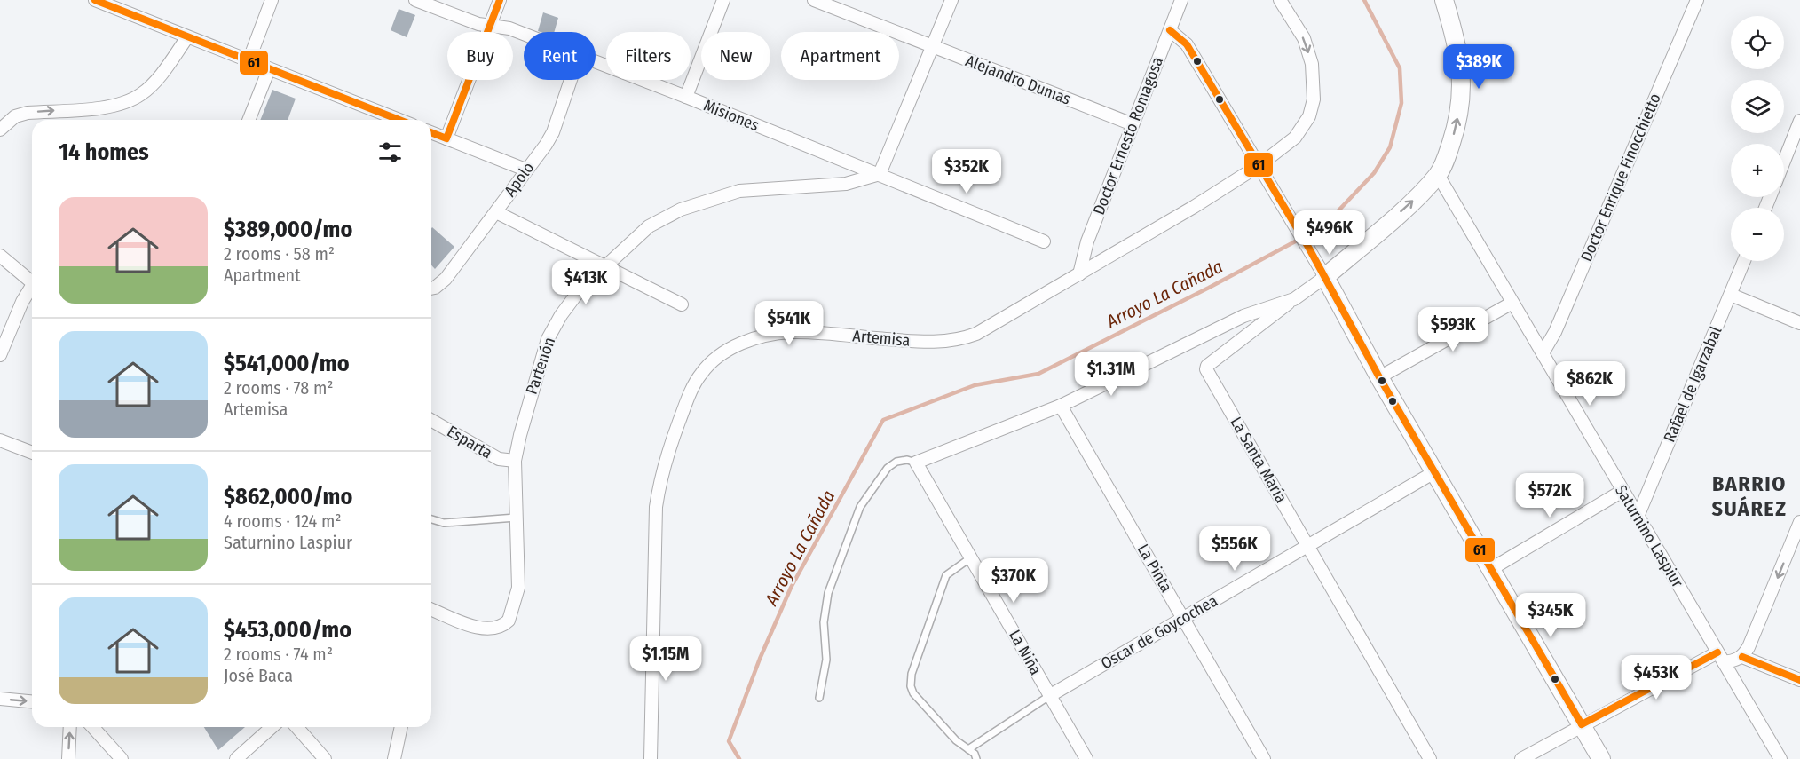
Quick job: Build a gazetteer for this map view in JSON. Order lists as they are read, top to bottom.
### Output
{
  "streets": {
    "street": [
      "Alejandro Dumas",
      "Misiones",
      "Doctor Ernesto Romagosa",
      "Doctor Enrique Finocchietto",
      "Apolo",
      "Artemisa",
      "Partenón",
      "Rafael de Igarzabal",
      "Esparta",
      "La Santa María",
      "Saturnino Laspiur",
      "La Pinta",
      "Oscar de Goycochea",
      "La Niña"
    ]
  },
  "crossings": [
    ["Alejandro Dumas", "Doctor Ernesto Romagosa"],
    ["Misiones", "Partenón"],
    ["Doctor Ernesto Romagosa", "Artemisa"],
    ["Doctor Enrique Finocchietto", "Saturnino Laspiur"],
    ["Partenón", "Esparta"],
    ["Rafael de Igarzabal", "Saturnino Laspiur"],
    ["La Santa María", "Oscar de Goycochea"],
    ["La Pinta", "Oscar de Goycochea"],
    ["Oscar de Goycochea", "La Niña"]
  ],
  "districts": ["BARRIO SUÁREZ"],
  "water": ["Arroyo La Cañada"],
  "lines": ["transit line 61"],
  "page": {
    "map_buttons": ["+", "−"],
    "chip": [
      "Buy",
      "Rent",
      "Filters",
      "New",
      "Apartment"
    ],
    "price": [
      "$389K",
      "$352K",
      "$496K",
      "$413K",
      "$541K",
      "$593K",
      "$1.31M",
      "$862K",
      "$572K",
      "$556K",
      "$370K",
      "$345K",
      "$1.15M",
      "$453K"
    ],
    "heading": "14 homes",
    "list": [
      {
        "name": "$389,000/mo",
        "note": "2 rooms · 58 m² · Apartment"
      },
      {
        "name": "$541,000/mo",
        "note": "2 rooms · 78 m² · Artemisa"
      },
      {
        "name": "$862,000/mo",
        "note": "4 rooms · 124 m² · Saturnino Laspiur"
      },
      {
        "name": "$453,000/mo",
        "note": "2 rooms · 74 m² · José Baca"
      }
    ]
  }
}
